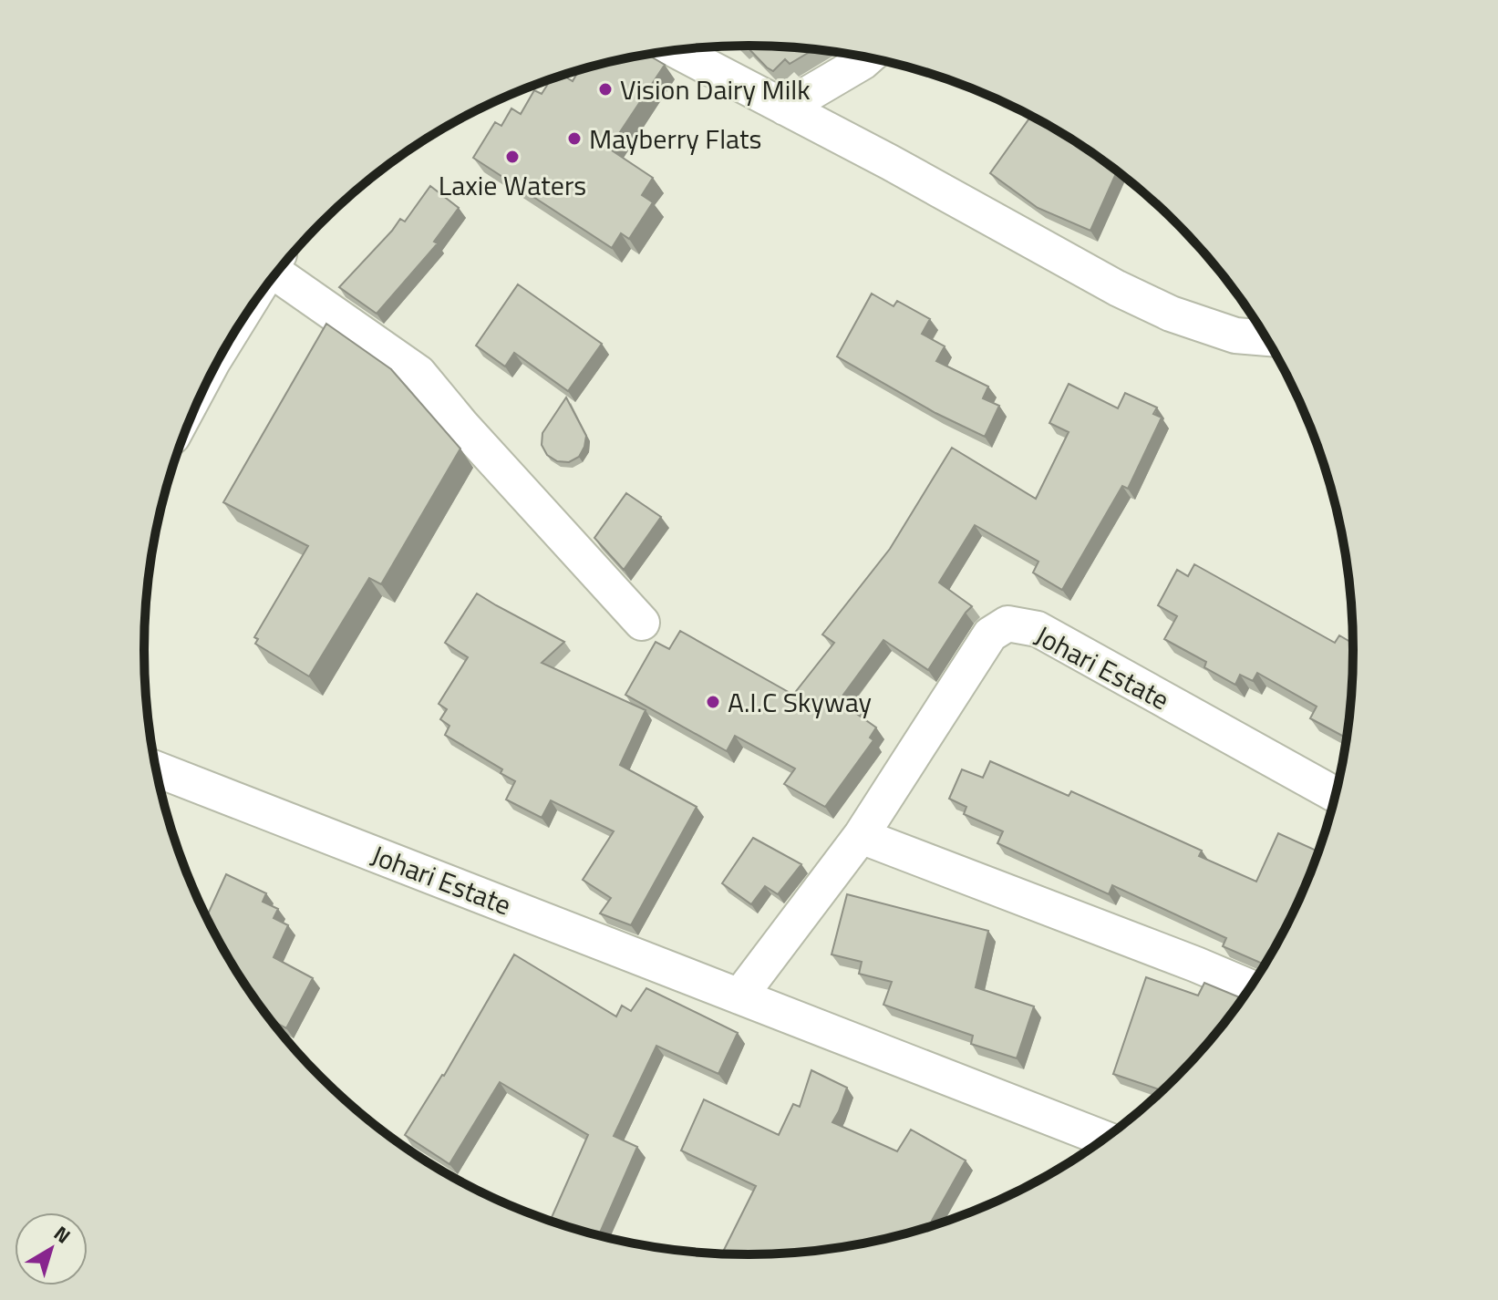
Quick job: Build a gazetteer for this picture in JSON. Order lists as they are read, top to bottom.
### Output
{
  "streets": {
    "street": ["Johari Estate"]
  },
  "places": [
    "Vision Dairy Milk",
    "Mayberry Flats",
    "Laxie Waters",
    "A.I.C Skyway"
  ],
  "north": "top right"
}
